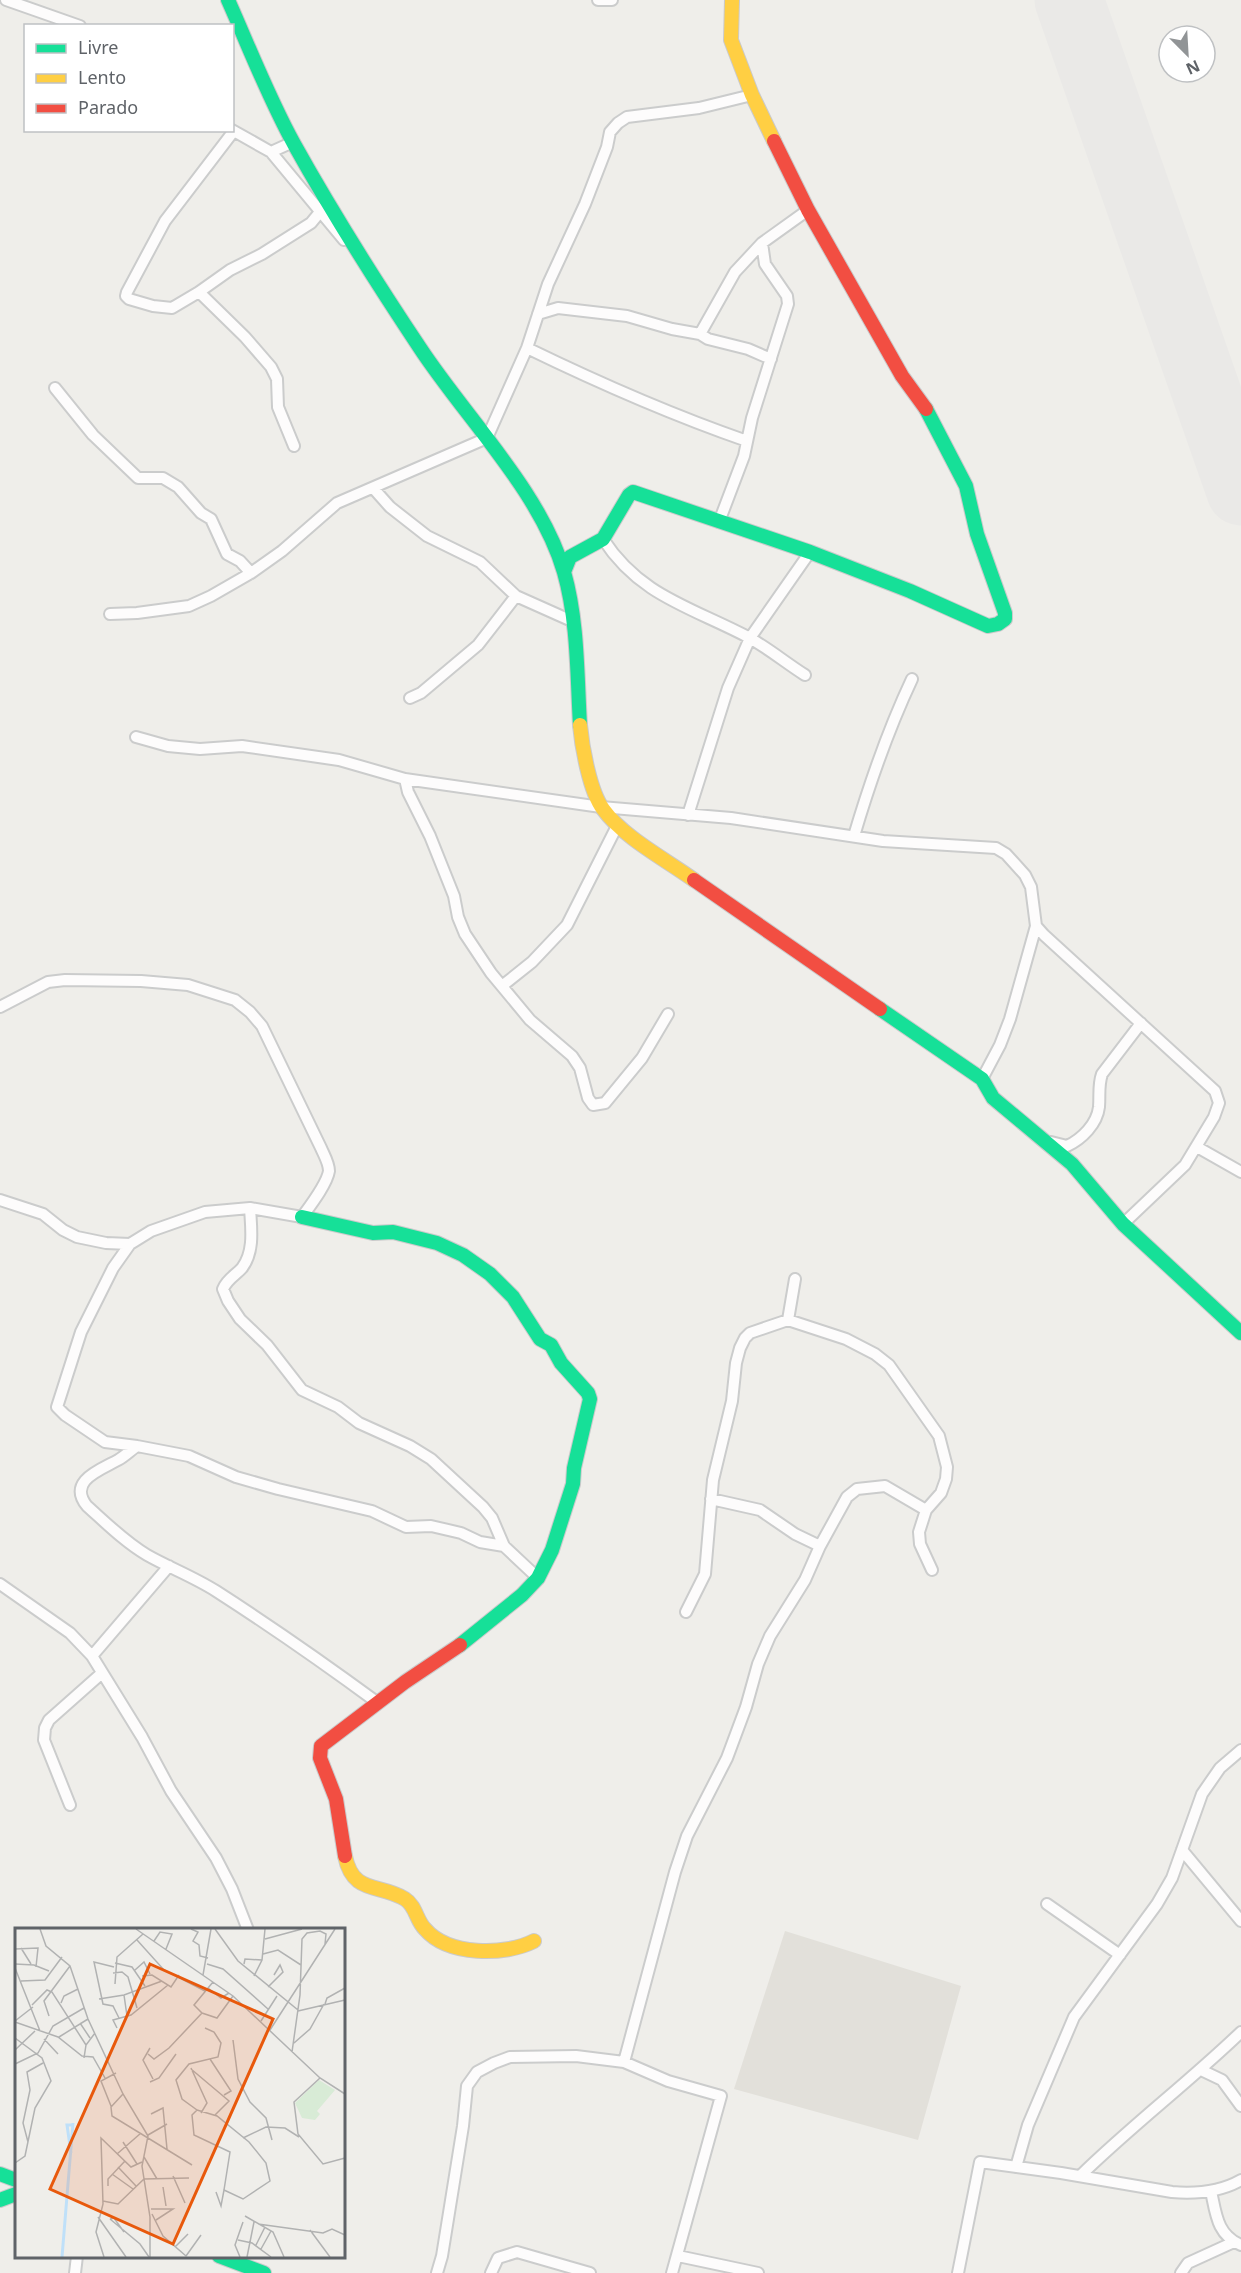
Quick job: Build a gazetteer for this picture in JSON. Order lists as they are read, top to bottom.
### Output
{
  "legend": ["Livre", "Lento", "Parado"],
  "north": "bottom right"
}
